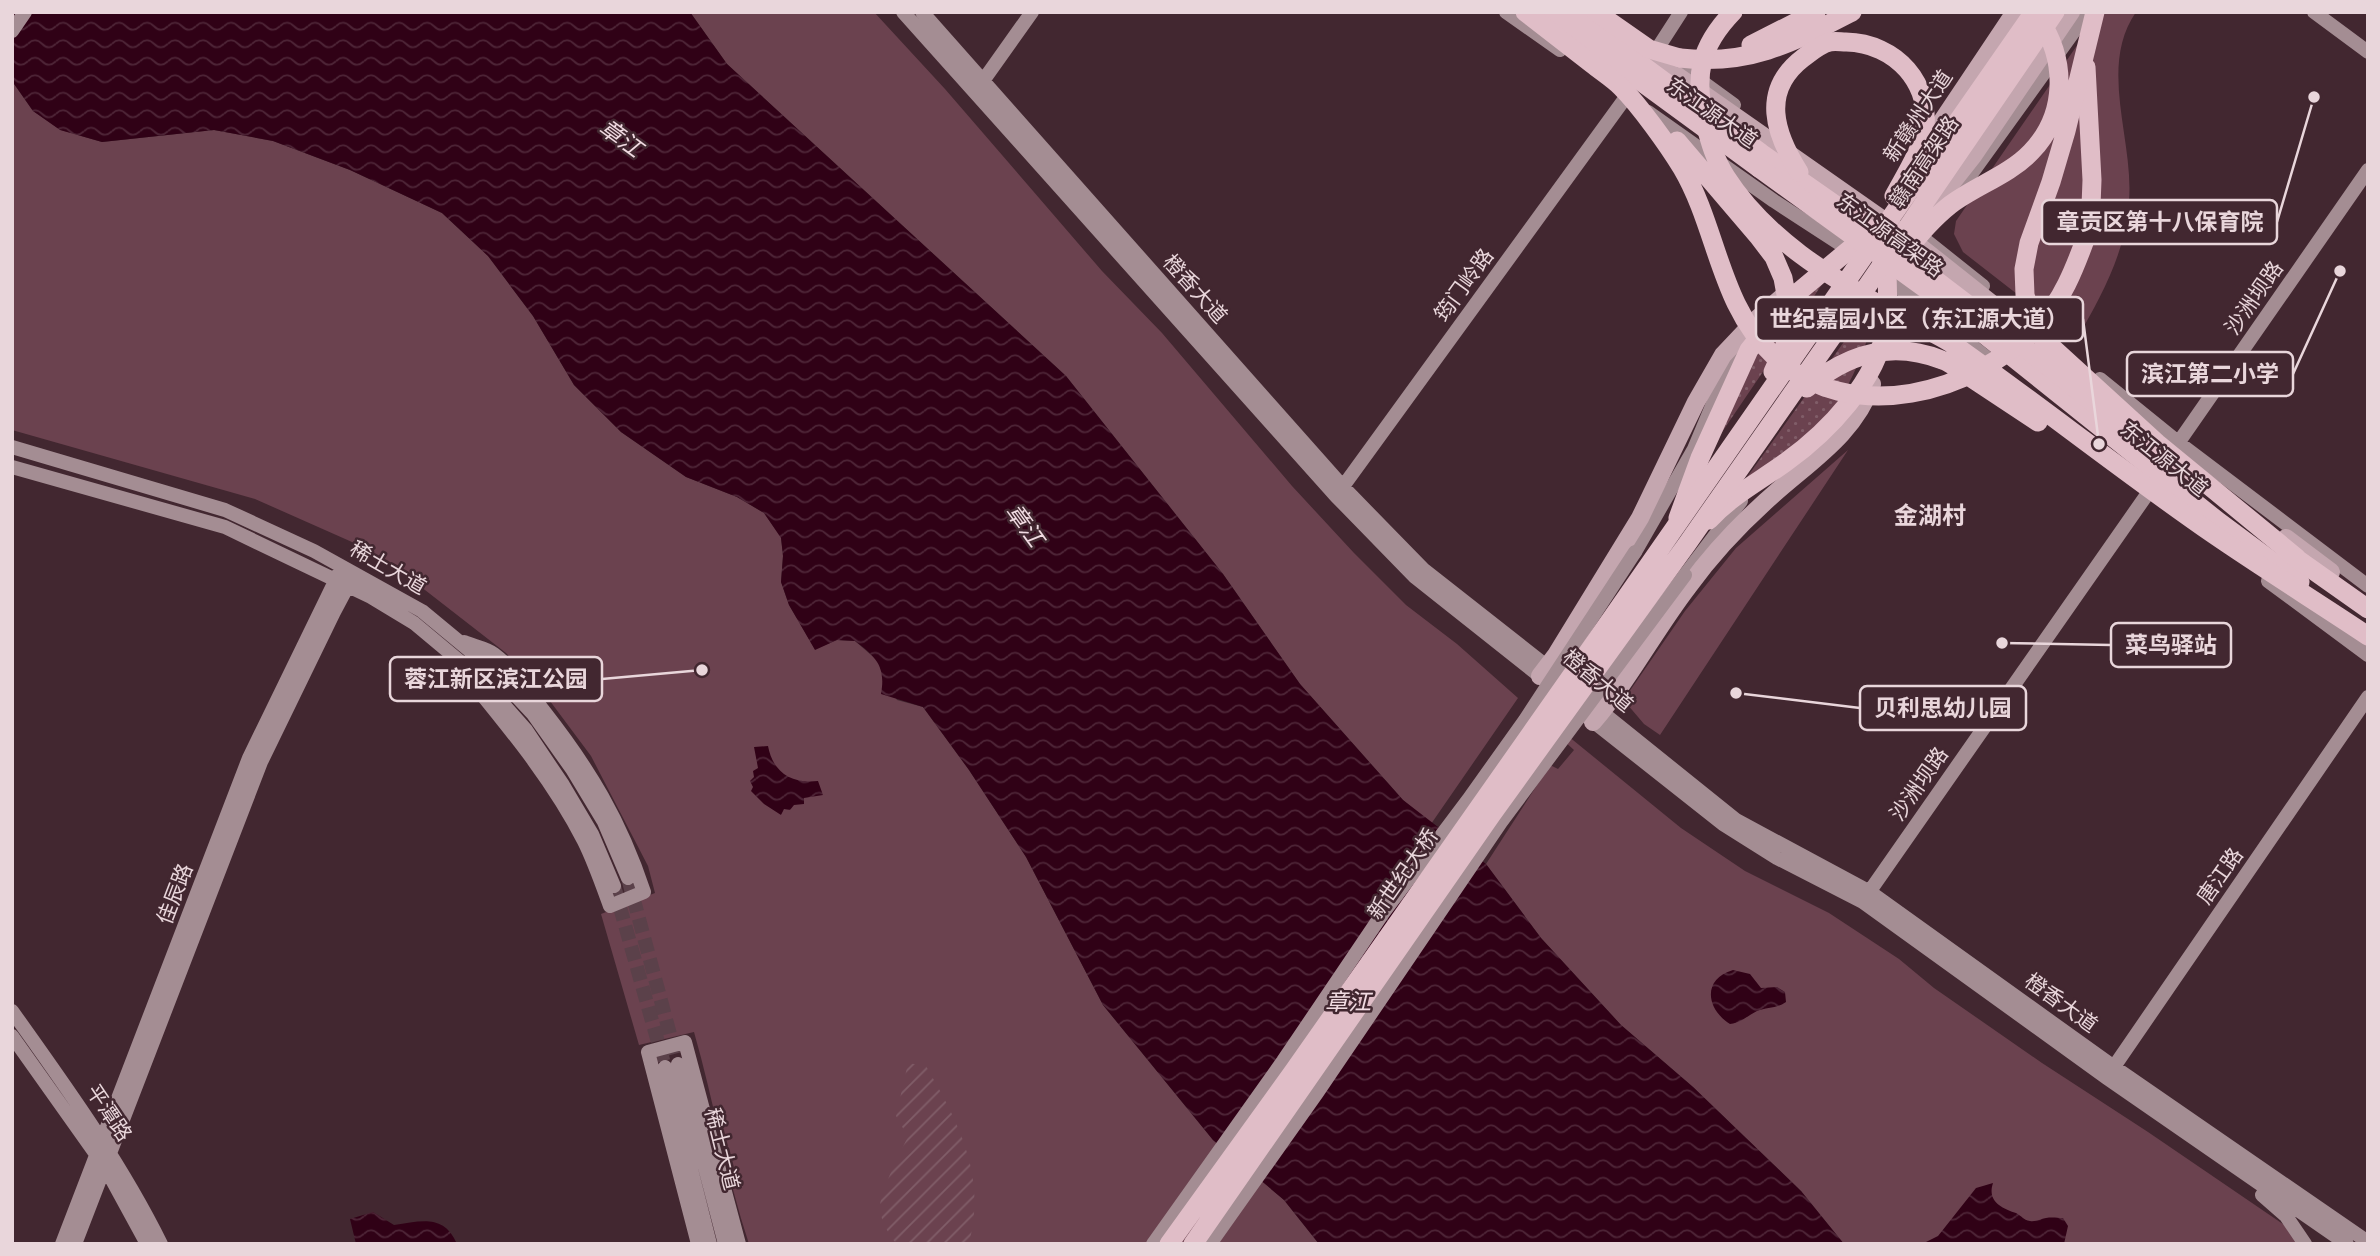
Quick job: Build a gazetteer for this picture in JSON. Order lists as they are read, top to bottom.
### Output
{
  "streets": {
    "highway": ["赣南高架路", "东江源高架路", "新世纪大桥"],
    "main road": ["东江源大道", "新赣州大道"],
    "street": [
      "筠门岭路",
      "橙香大道",
      "沙洲坝路",
      "稀土大道",
      "唐江路",
      "佳辰路",
      "平潭路"
    ]
  },
  "crossings": [
    ["东江源大道", "新赣州大道"],
    ["东江源大道", "沙洲坝路"],
    ["赣南高架路", "新世纪大桥"],
    ["筠门岭路", "橙香大道"],
    ["橙香大道", "沙洲坝路"],
    ["橙香大道", "唐江路"],
    ["稀土大道", "佳辰路"],
    ["佳辰路", "平潭路"]
  ],
  "districts": ["金湖村"],
  "water": ["章江"],
  "places": [
    "章贡区第十八保育院",
    "滨江第二小学",
    "世纪嘉园小区（东江源大道）",
    "菜鸟驿站",
    "蓉江新区滨江公园",
    "贝利思幼儿园"
  ]
}
